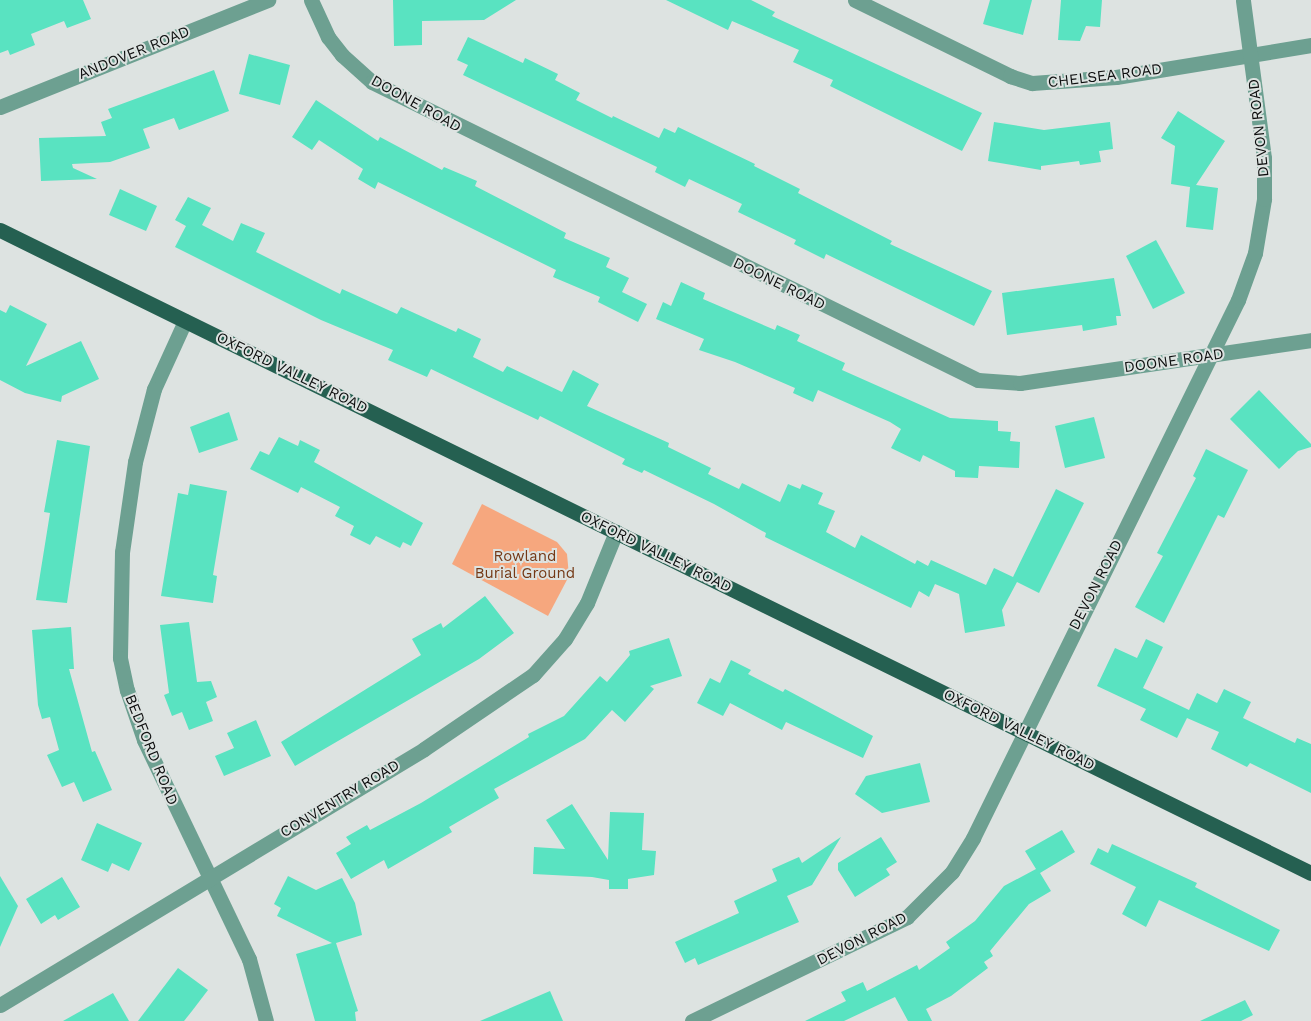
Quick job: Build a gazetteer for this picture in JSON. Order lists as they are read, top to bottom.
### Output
{
  "streets": {
    "main road": ["OXFORD VALLEY ROAD"],
    "street": [
      "ANDOVER ROAD",
      "CHELSEA ROAD",
      "DOONE ROAD",
      "DEVON ROAD",
      "BEDFORD ROAD",
      "CONVENTRY ROAD"
    ]
  },
  "crossings": [
    ["CHELSEA ROAD", "DEVON ROAD"],
    ["DOONE ROAD", "DEVON ROAD"],
    ["DEVON ROAD", "OXFORD VALLEY ROAD"],
    ["OXFORD VALLEY ROAD", "BEDFORD ROAD"],
    ["OXFORD VALLEY ROAD", "CONVENTRY ROAD"],
    ["BEDFORD ROAD", "CONVENTRY ROAD"]
  ],
  "parks": ["Rowland Burial Ground"]
}
